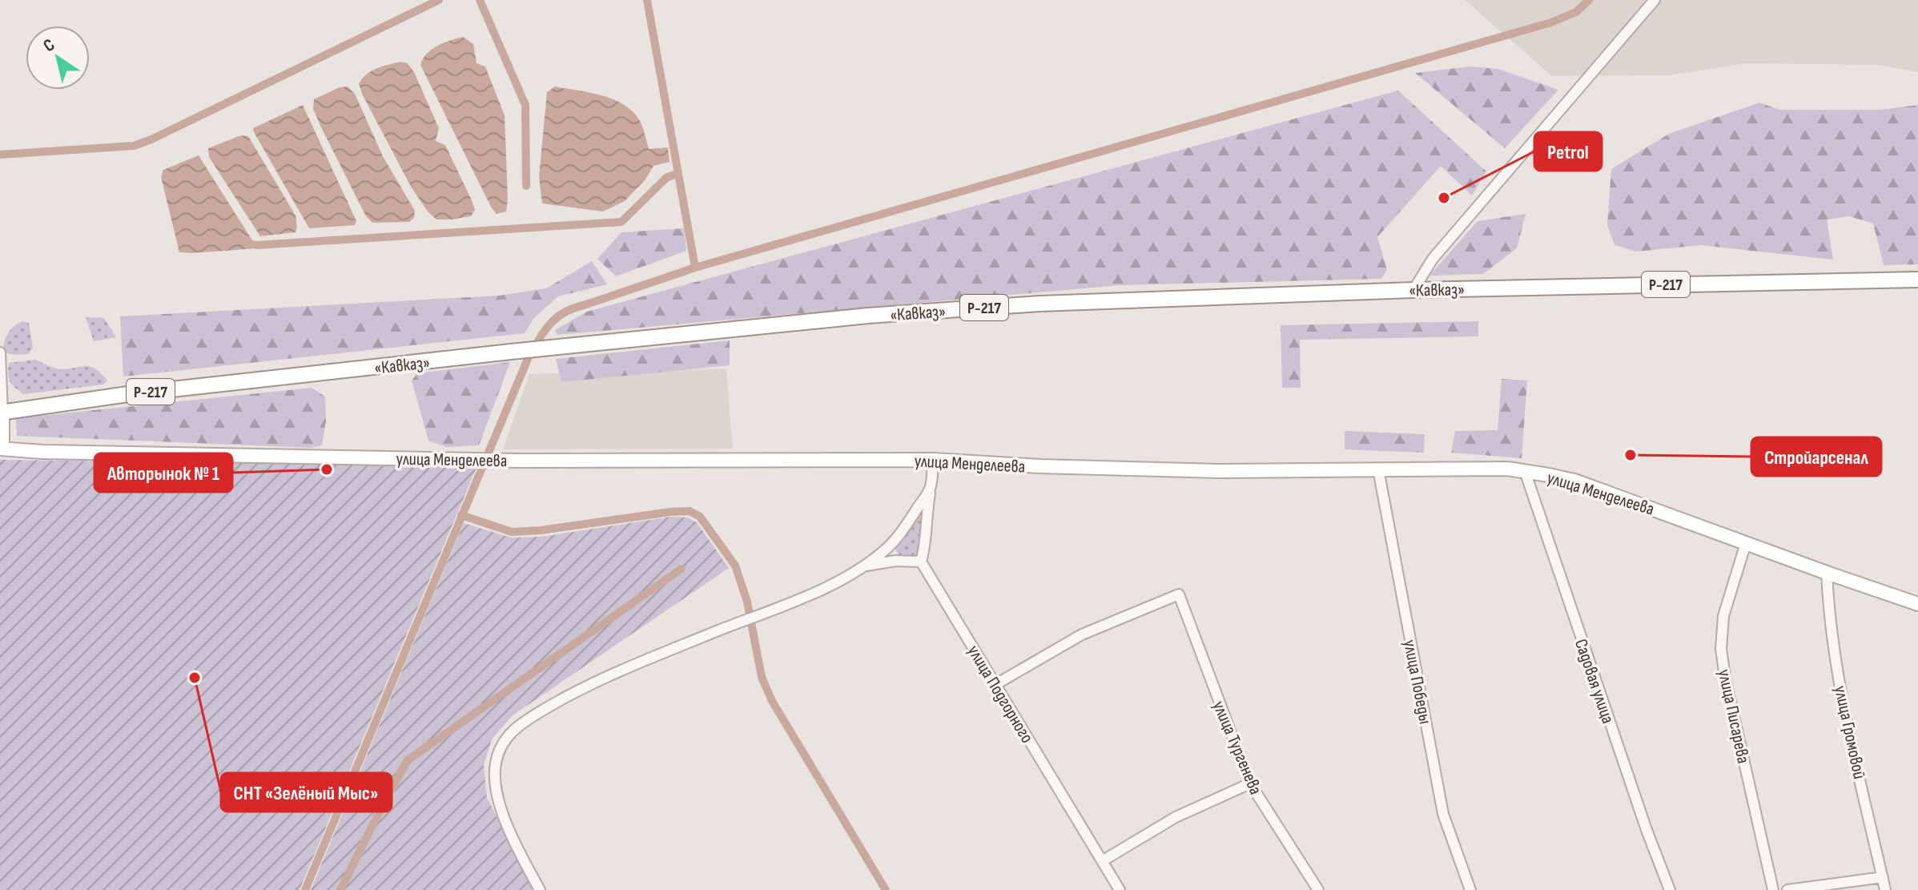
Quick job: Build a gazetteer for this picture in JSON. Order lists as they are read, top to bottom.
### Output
{
  "streets": {
    "highway": ["Р-217", "«Кавказ»"],
    "main road": ["улица Менделеева"],
    "street": [
      "Садовая улица",
      "улица Победы",
      "улица Подгорного",
      "улица Писарева",
      "улица Громовой",
      "улица Тургенева"
    ]
  },
  "crossings": [
    ["улица Менделеева", "Садовая улица"],
    ["улица Менделеева", "улица Победы"],
    ["улица Менделеева", "улица Писарева"],
    ["улица Менделеева", "улица Громовой"],
    ["улица Подгорного", "улица Тургенева"]
  ],
  "places": [
    "Petrol",
    "Стройарсенал",
    "Авторынок № 1",
    "СНТ «Зелёный Мыс»"
  ],
  "north": "top left"
}
